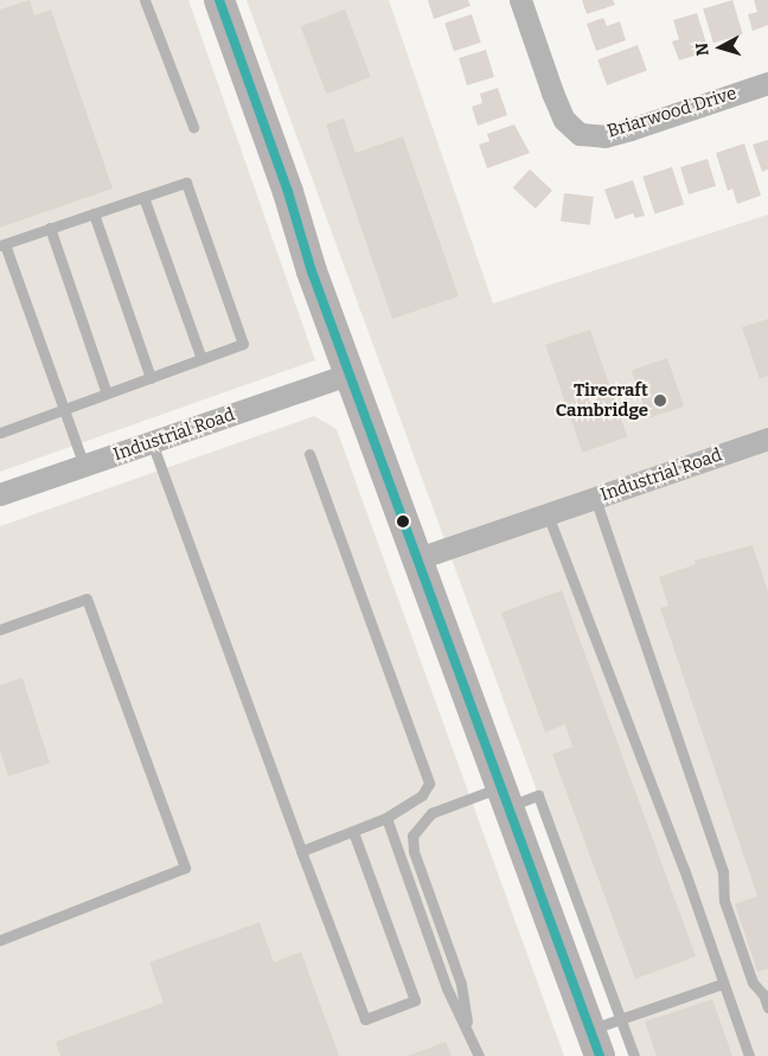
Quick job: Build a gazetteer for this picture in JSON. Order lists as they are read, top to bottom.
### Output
{
  "streets": {
    "street": ["Briarwood Drive", "Industrial Road"]
  },
  "places": ["Tirecraft Cambridge"],
  "north": "left"
}
